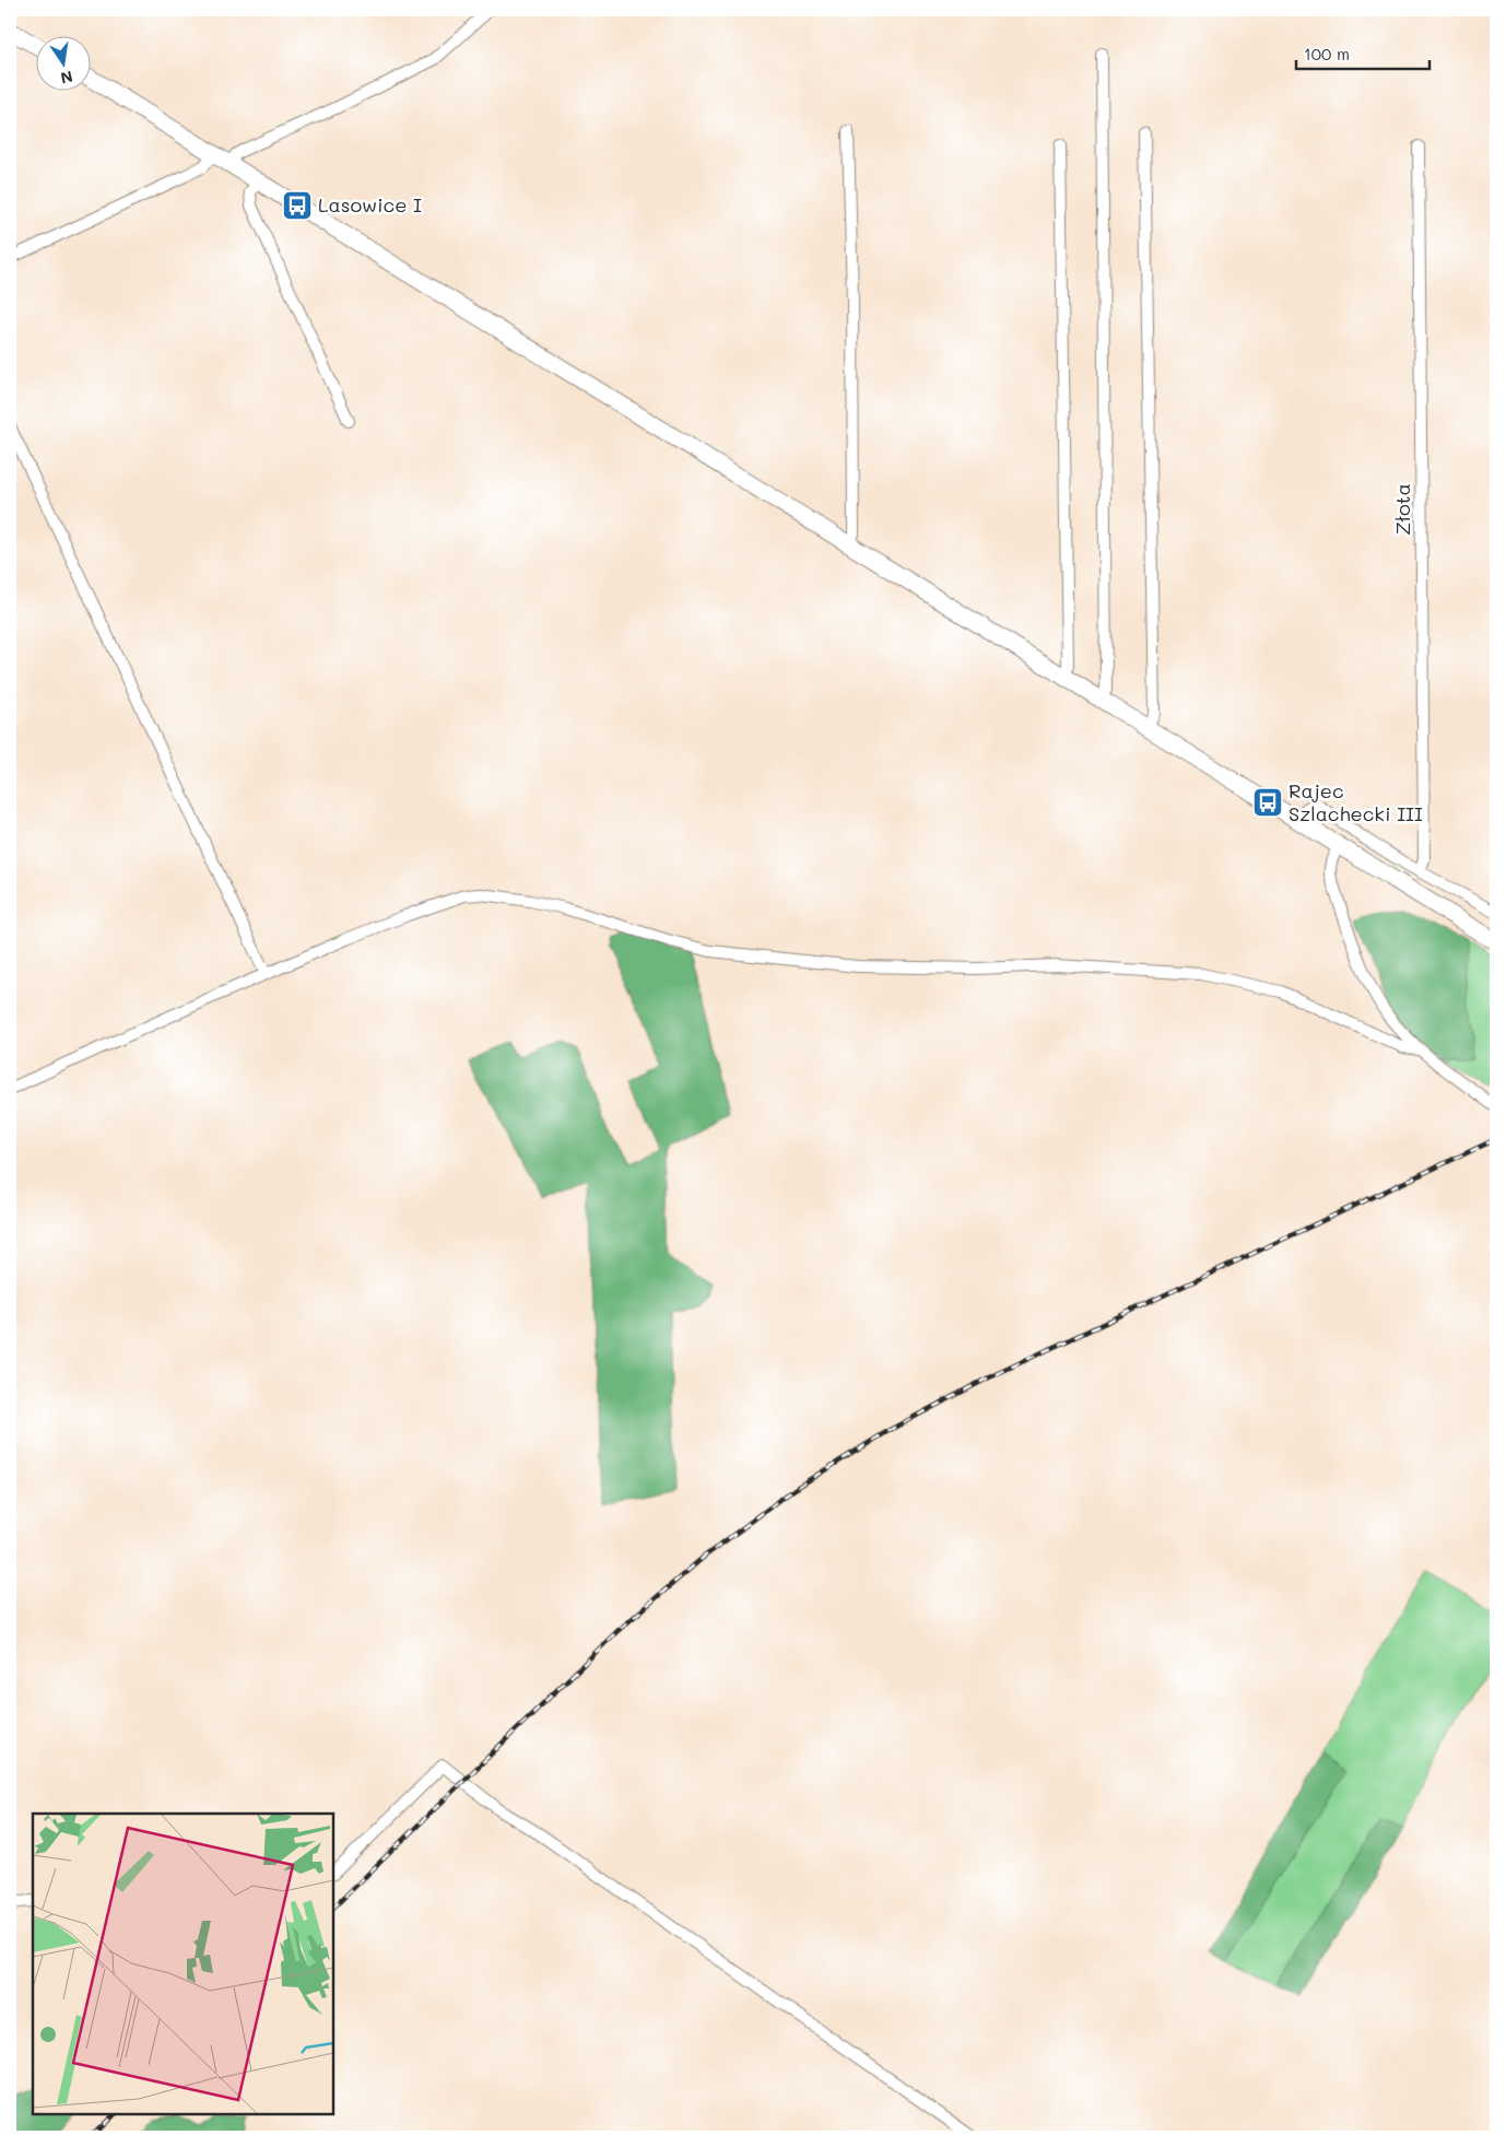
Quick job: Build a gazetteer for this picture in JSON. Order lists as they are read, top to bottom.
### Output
{
  "streets": {
    "street": ["Złota"]
  },
  "places": {
    "bus stop": ["Lasowice I", "Rajec Szlachecki III"]
  },
  "scale_bar": "100 m",
  "north": "bottom"
}
